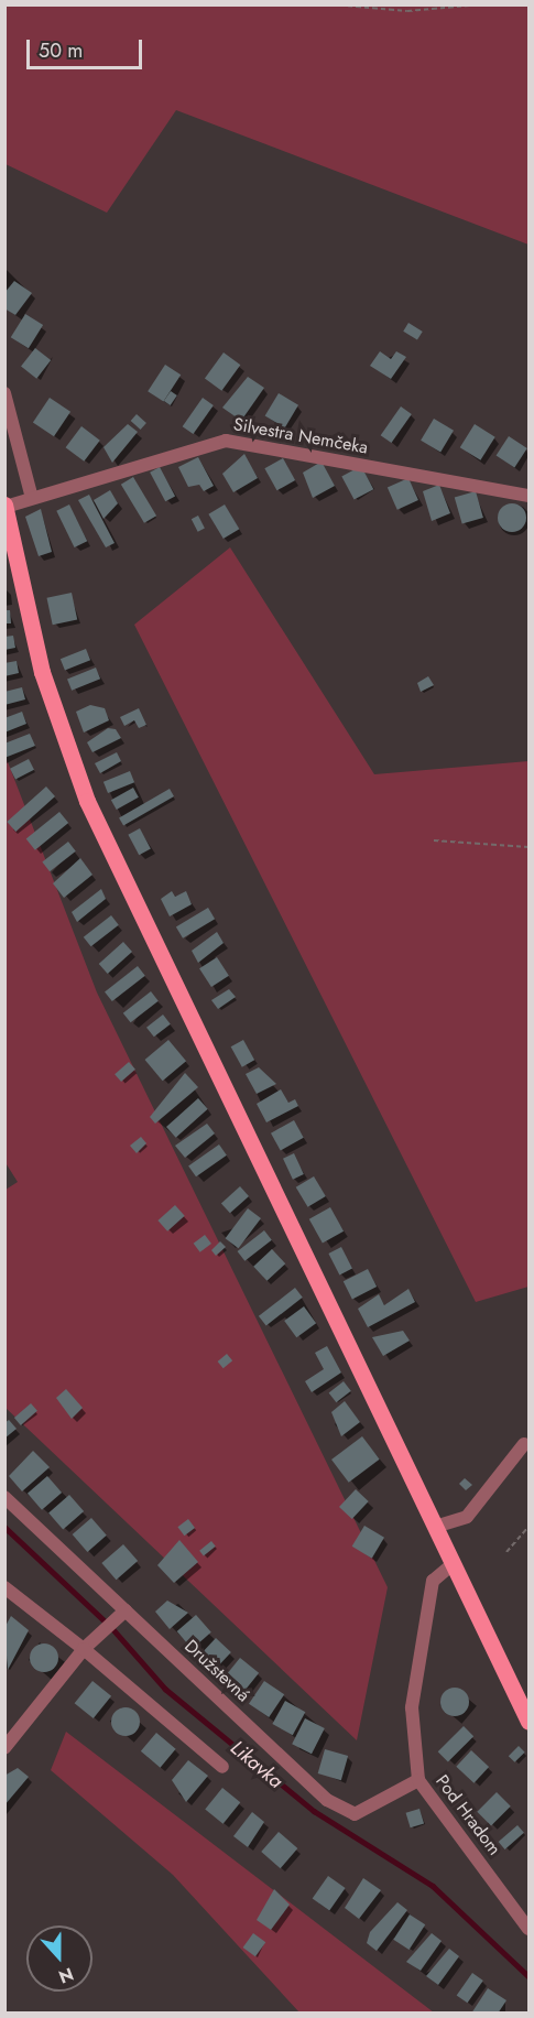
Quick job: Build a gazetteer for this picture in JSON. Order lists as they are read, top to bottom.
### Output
{
  "streets": {
    "street": ["Silvestra Nemčeka", "Družstevná", "Pod Hradom"]
  },
  "crossings": [
    ["Družstevná", "Pod Hradom"]
  ],
  "water": ["Likavka"],
  "scale_bar": "50 m",
  "north": "bottom"
}
